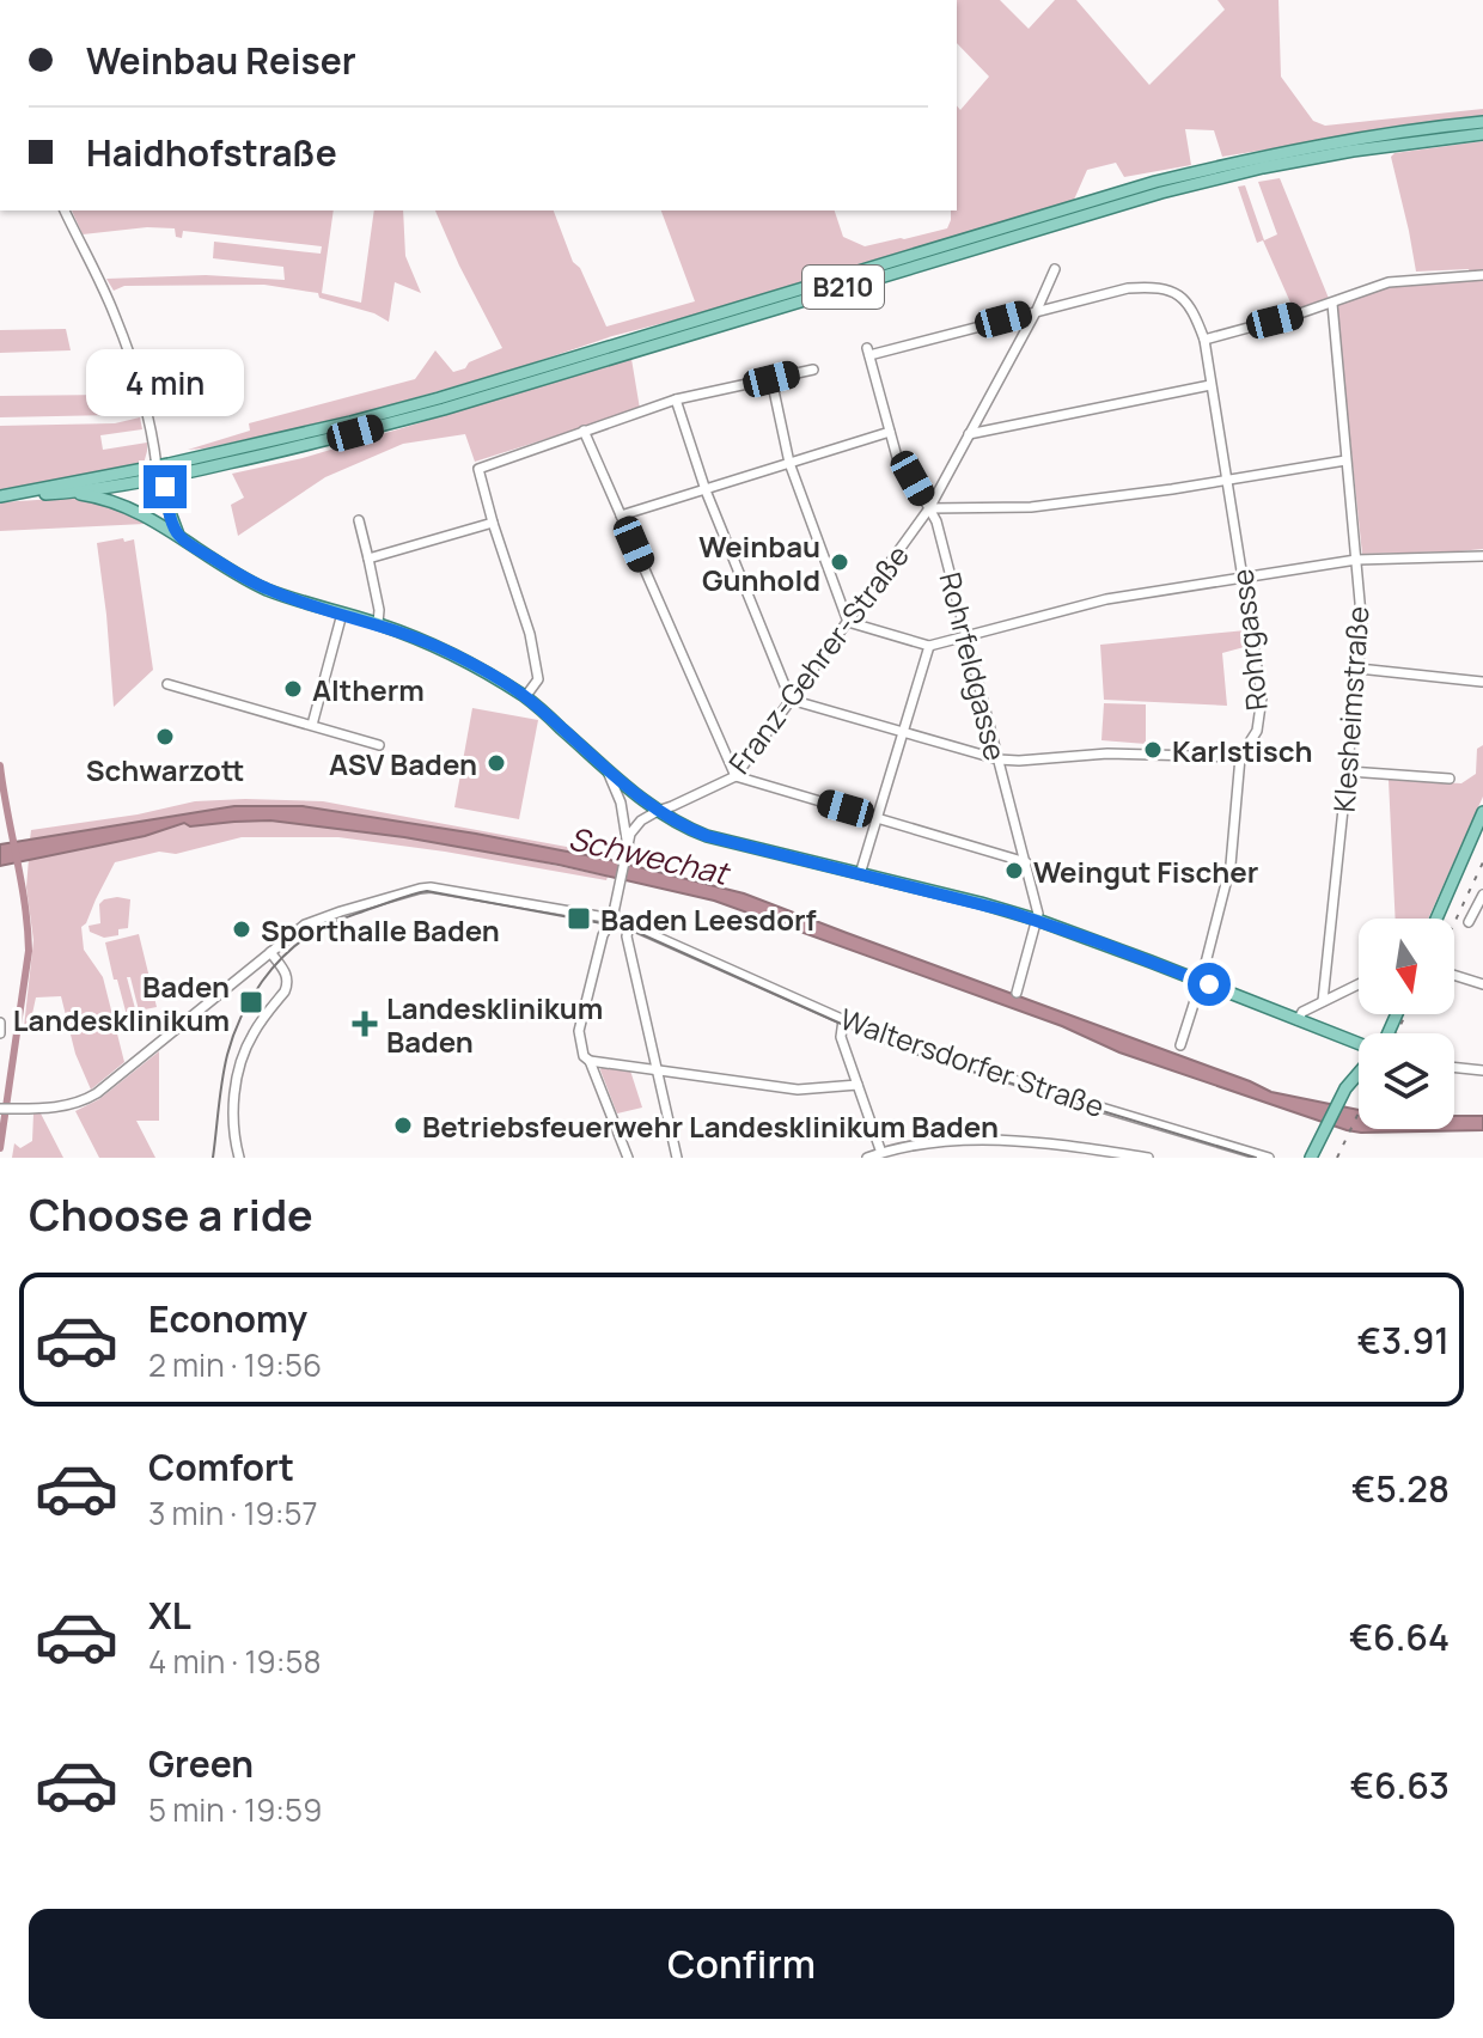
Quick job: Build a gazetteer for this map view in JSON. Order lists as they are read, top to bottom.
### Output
{
  "streets": {
    "main road": ["B210"],
    "street": [
      "Rohrgasse",
      "Franz-Gehrer-Straße",
      "Rohrfeldgasse",
      "Klesheimstraße",
      "Waltersdorfer Straße"
    ]
  },
  "crossings": [
    ["Franz-Gehrer-Straße", "Rohrfeldgasse"]
  ],
  "water": ["Schwechat"],
  "places": {
    "other": [
      "Weinbau Gunhold",
      "Altherm",
      "Schwarzott",
      "Karlstisch",
      "ASV Baden",
      "Weingut Fischer",
      "Sporthalle Baden",
      "Betriebsfeuerwehr Landesklinikum Baden"
    ],
    "transit": ["Baden Leesdorf", "Baden Landesklinikum"],
    "health": ["Landesklinikum Baden"]
  },
  "north": "bottom",
  "page": {
    "banner": ["Weinbau Reiser", "Haidhofstraße"],
    "bubble": "4 min",
    "heading": "Choose a ride",
    "list": [
      {
        "name": "Economy",
        "note": "2 min · 19:56",
        "value": "€3.91"
      },
      {
        "name": "Comfort",
        "note": "3 min · 19:57",
        "value": "€5.28"
      },
      {
        "name": "XL",
        "note": "4 min · 19:58",
        "value": "€6.64"
      },
      {
        "name": "Green",
        "note": "5 min · 19:59",
        "value": "€6.63"
      }
    ],
    "buttons": "Confirm"
  }
}
